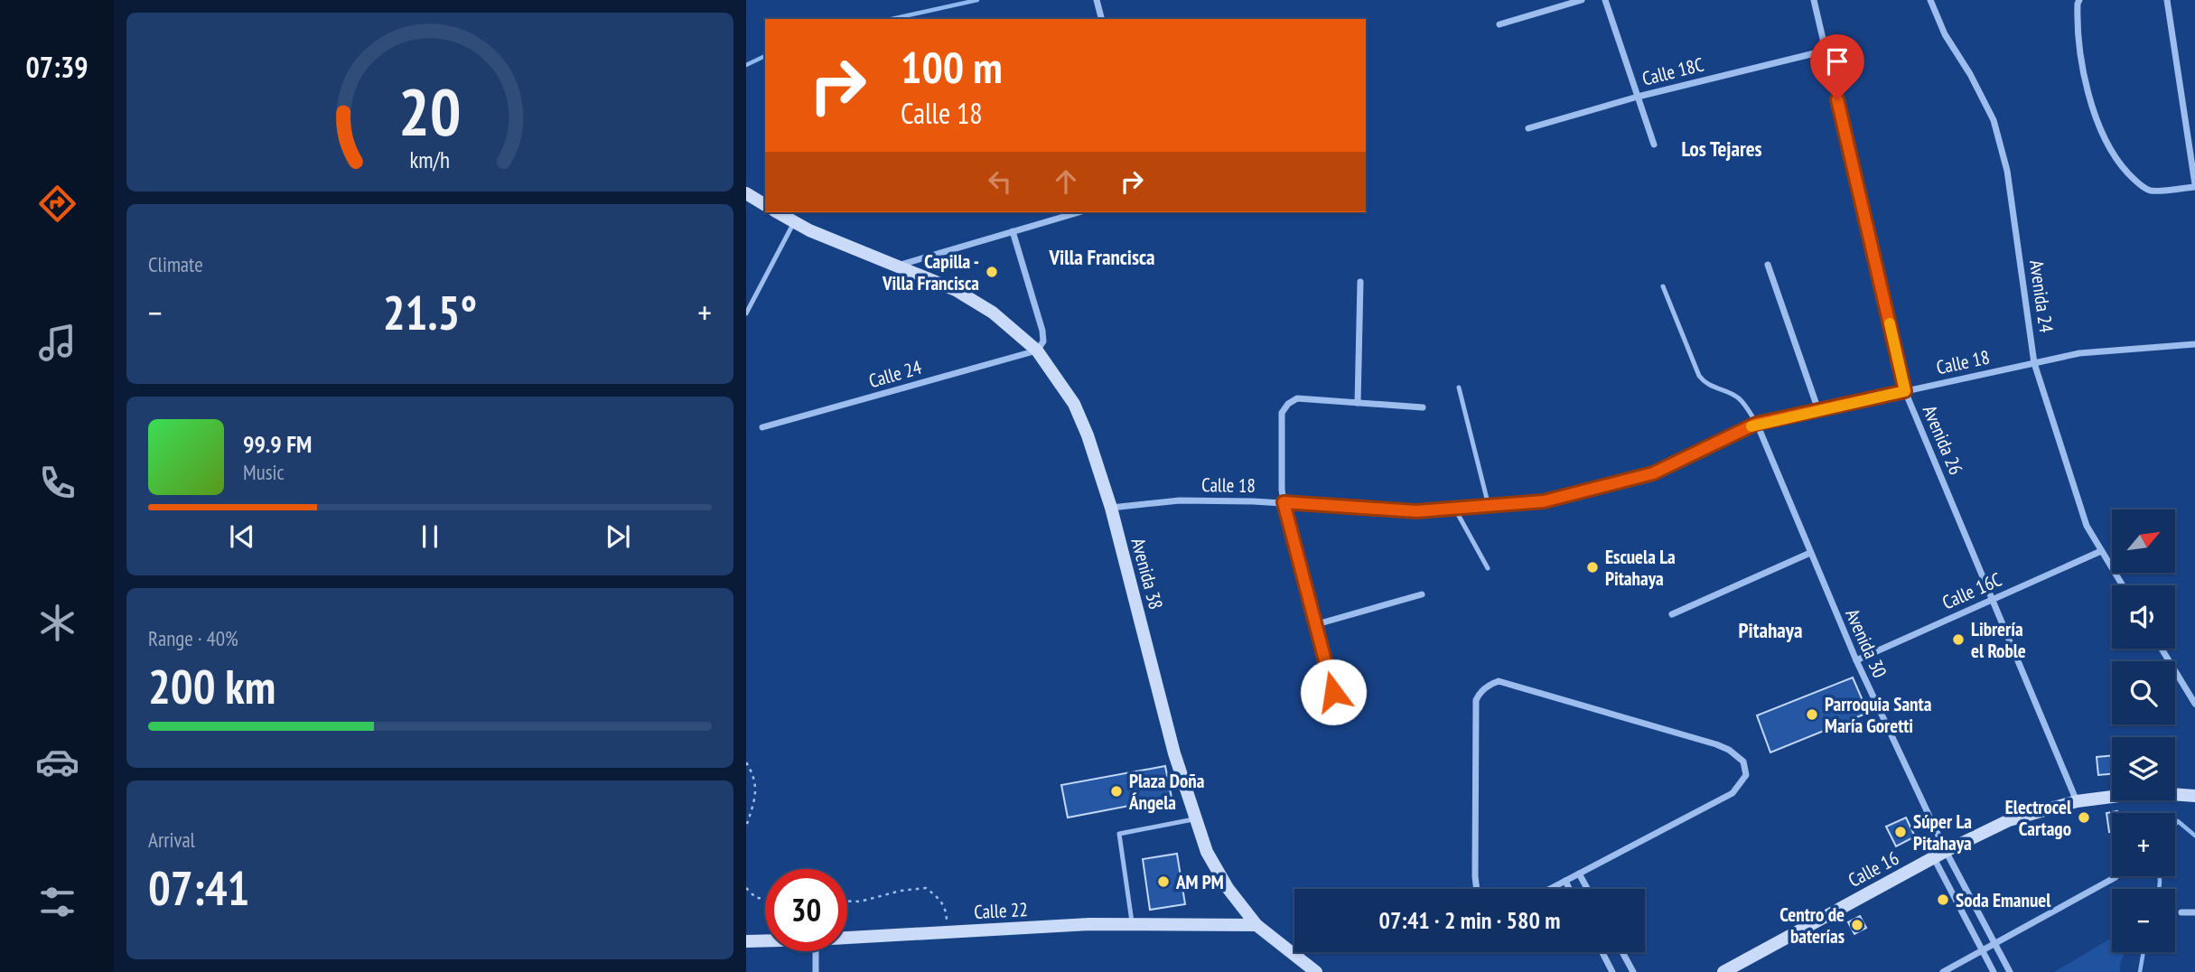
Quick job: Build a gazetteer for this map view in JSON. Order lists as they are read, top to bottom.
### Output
{
  "streets": {
    "street": [
      "Calle 18C",
      "Avenida 24",
      "Calle 18",
      "Calle 24",
      "Avenida 26",
      "Avenida 38",
      "Calle 16C",
      "Avenida 30",
      "Calle 16",
      "Calle 22"
    ]
  },
  "crossings": [
    ["Calle 18C", "Avenida 26"],
    ["Avenida 24", "Calle 18"],
    ["Avenida 24", "Calle 16C"],
    ["Calle 18", "Avenida 26"],
    ["Calle 18", "Avenida 38"],
    ["Calle 18", "Avenida 30"],
    ["Calle 24", "Avenida 38"],
    ["Avenida 26", "Calle 16C"],
    ["Avenida 26", "Calle 16"],
    ["Avenida 38", "Calle 22"],
    ["Calle 16C", "Avenida 30"],
    ["Avenida 30", "Calle 16"]
  ],
  "districts": ["Los Tejares", "Villa Francisca", "Pitahaya"],
  "places": [
    "Capilla - Villa Francisca",
    "Escuela La Pitahaya",
    "Librería el Roble",
    "Parroquia Santa María Goretti",
    "Plaza Doña Ángela",
    "Electrocel Cartago",
    "Súper La Pitahaya",
    "AM PM",
    "Soda Emanuel",
    "Centro de baterías"
  ],
  "north": "top right",
  "page": {
    "tabs": "07:39",
    "turn": ["100 m", "Calle 18"],
    "tile": [
      "Climate",
      ["Range · 40%", "200 km"],
      ["Arrival", "07:41"]
    ],
    "heat": ["−", "21.5°", "+"],
    "song": ["99.9 FM", "Music"],
    "map_buttons": ["+", "−"],
    "limit": "30",
    "trip": "07:41 · 2 min · 580 m",
    "gauge": ["20", "km/h"]
  }
}
